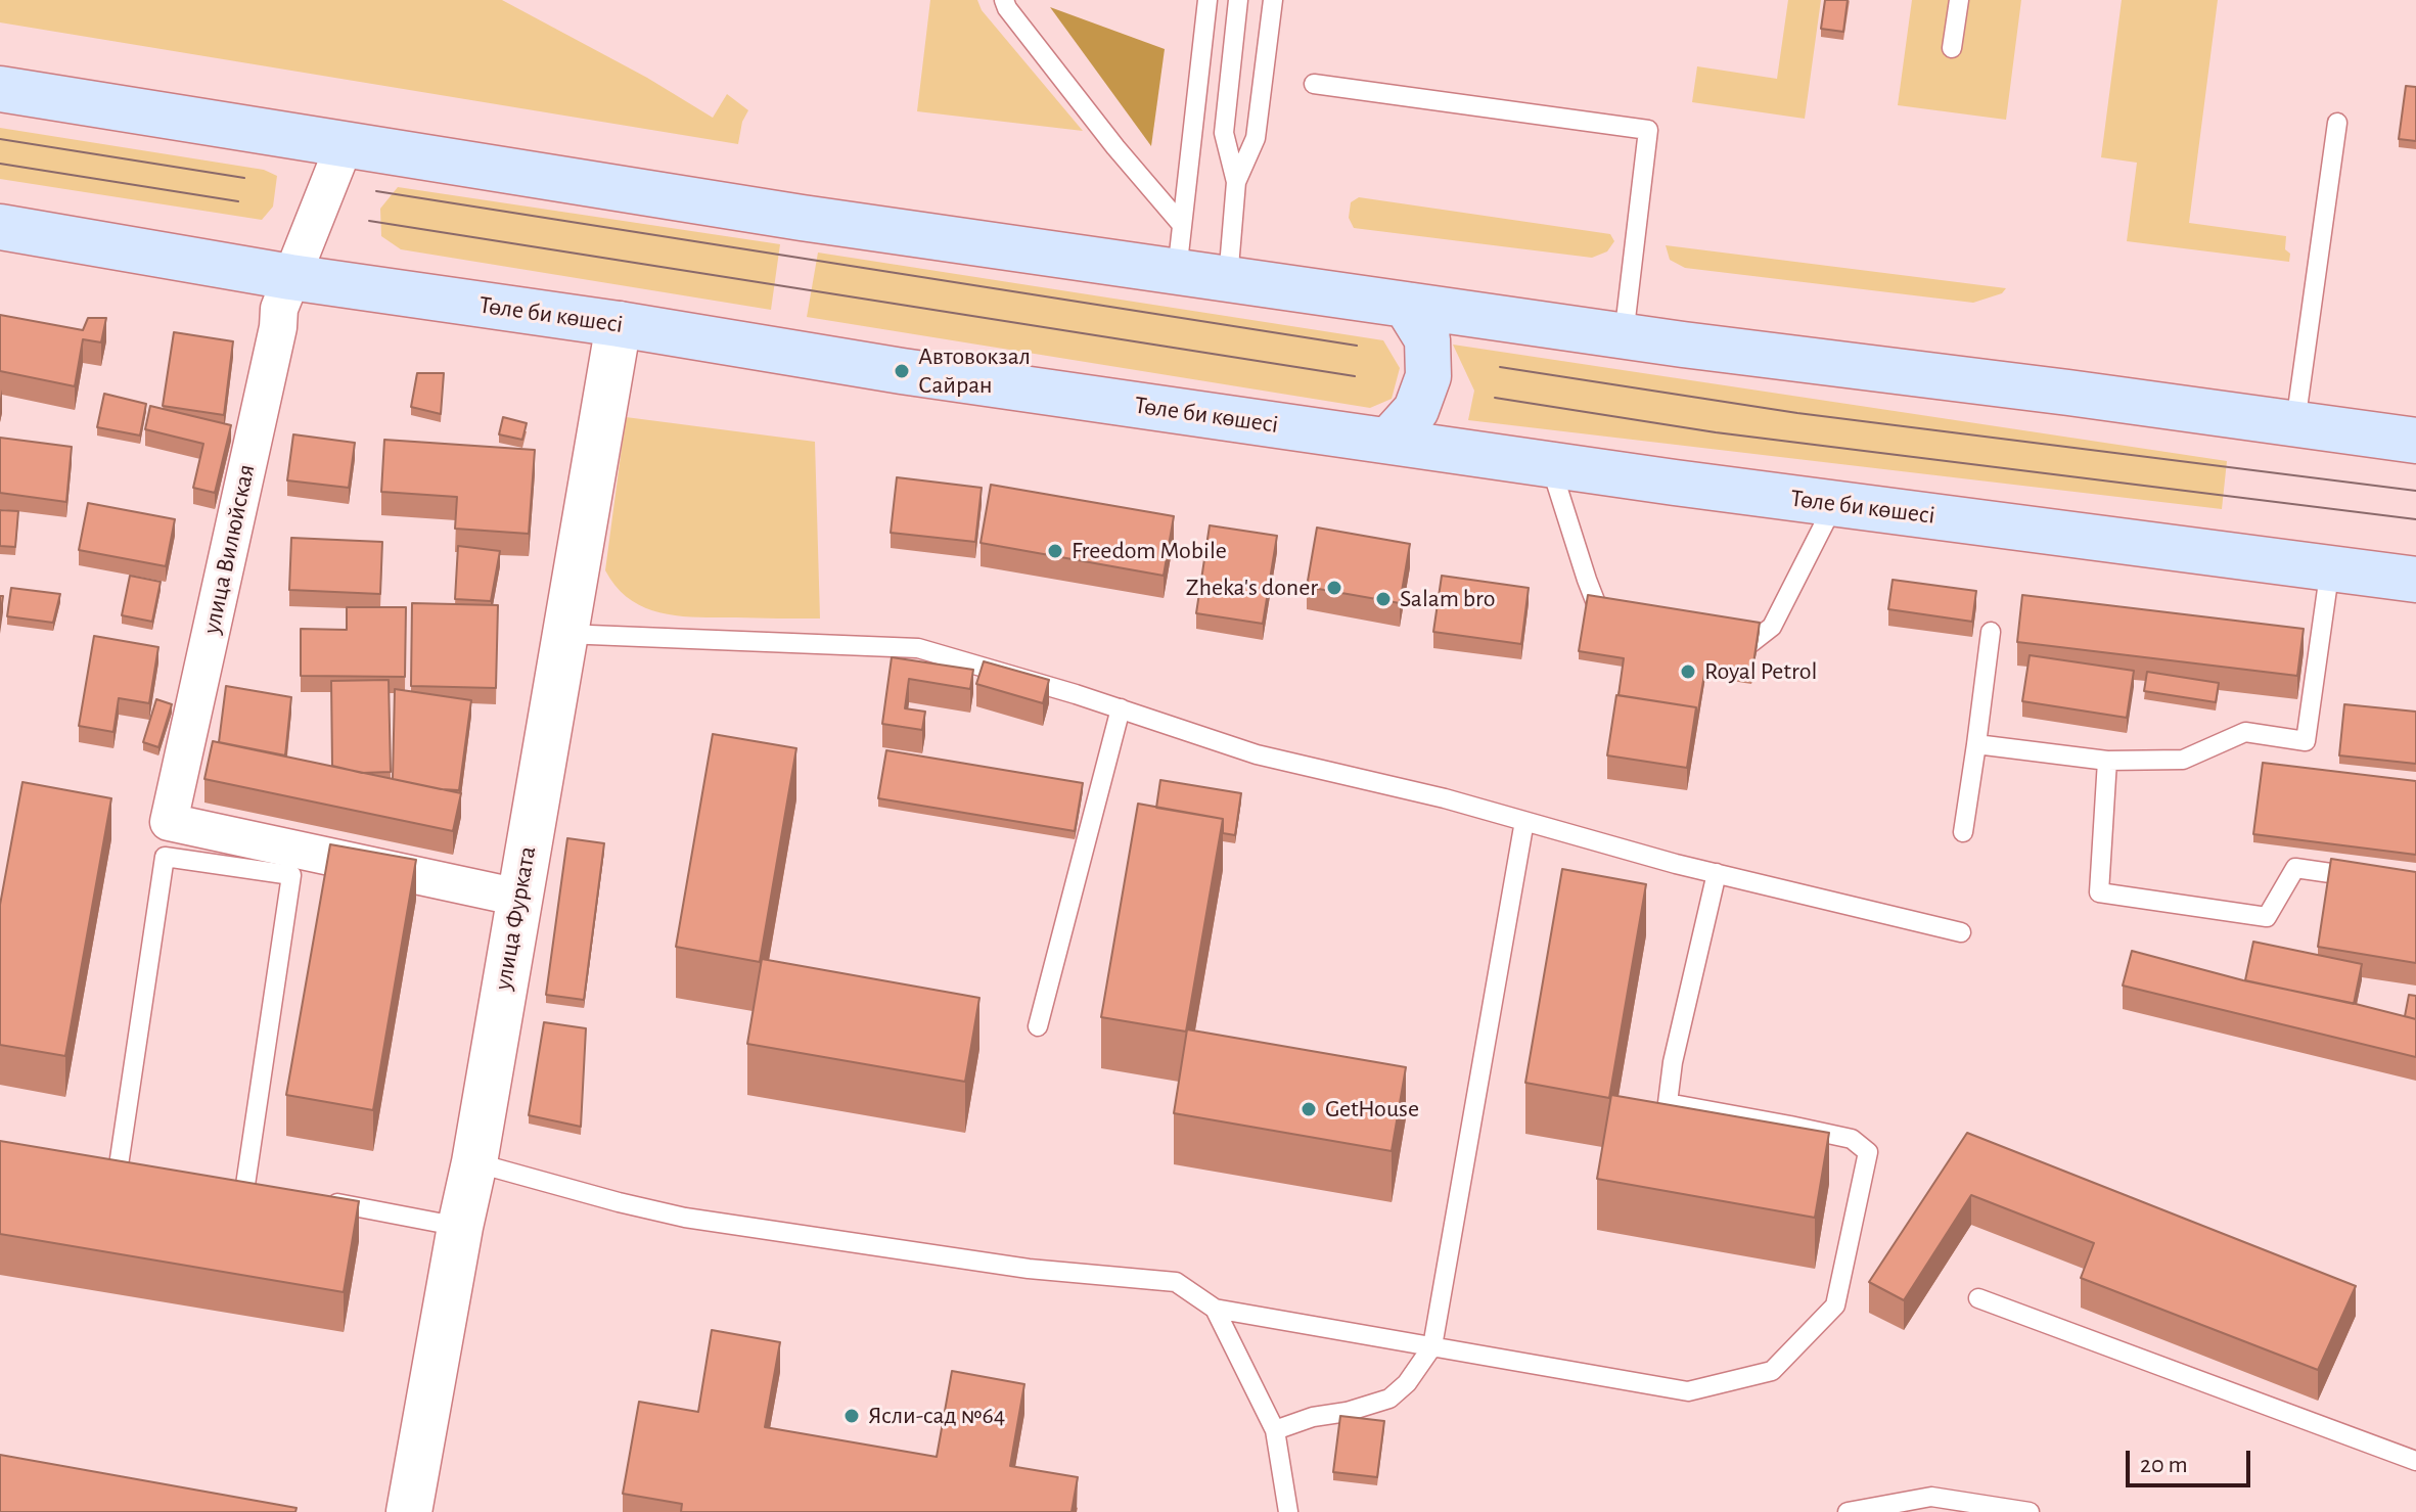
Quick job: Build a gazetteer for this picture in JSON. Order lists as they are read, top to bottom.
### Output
{
  "streets": {
    "main road": ["Төле би көшесі"],
    "street": ["улица Вилюйская", "улица Фурката"]
  },
  "crossings": [
    ["Төле би көшесі", "улица Вилюйская"],
    ["Төле би көшесі", "улица Фурката"],
    ["улица Вилюйская", "улица Фурката"]
  ],
  "places": [
    "Автовокзал Сайран",
    "Freedom Mobile",
    "Zheka's doner",
    "Salam bro",
    "Royal Petrol",
    "GetHouse",
    "Ясли-сад №64"
  ],
  "scale_bar": "20 m"
}
